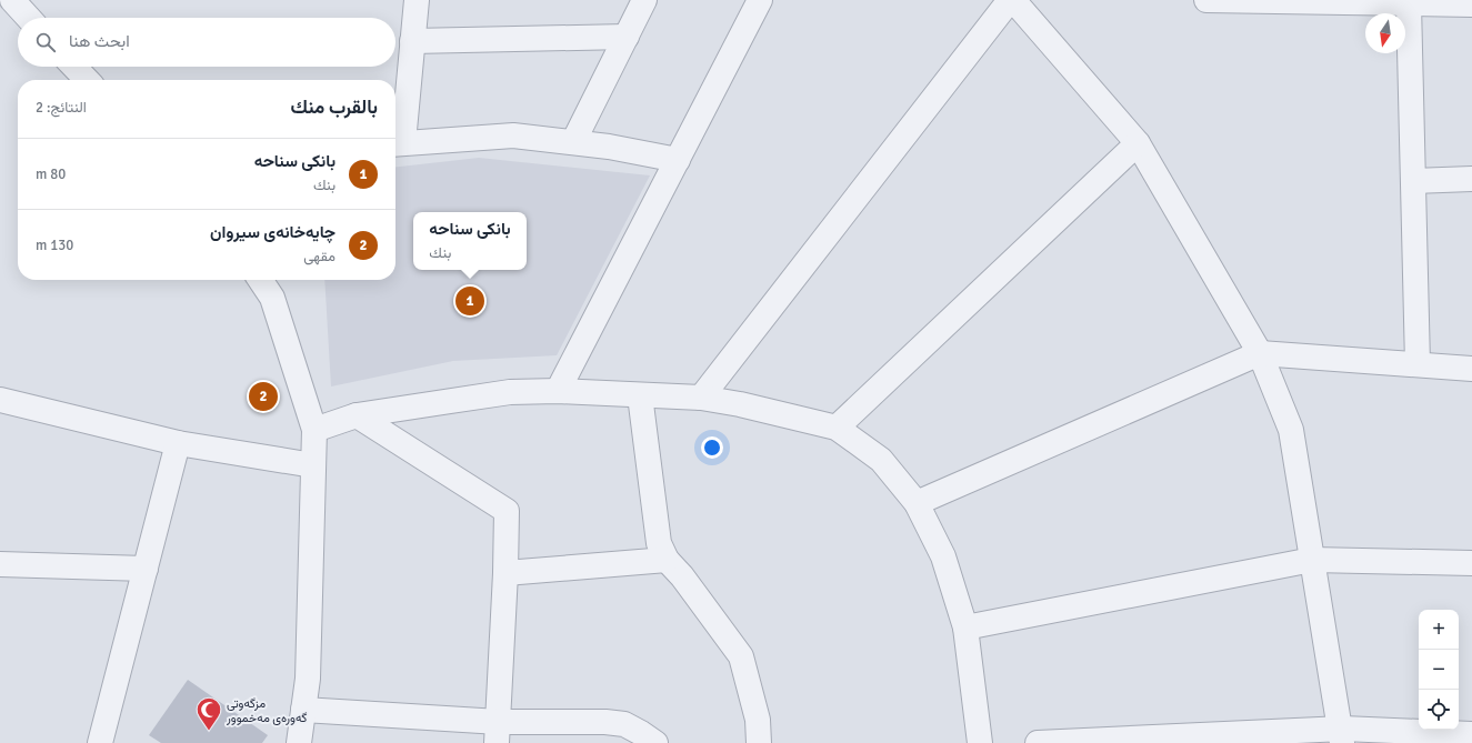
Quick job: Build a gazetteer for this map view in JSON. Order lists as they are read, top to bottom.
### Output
{
  "places": {
    "mosque": ["مزگەوتی گەورەی مەخموور"]
  },
  "north": "bottom",
  "page": {
    "search": "ابحث هنا",
    "heading": ["بالقرب منك", "النتائج: 2"],
    "list": [
      {
        "mark": "1",
        "name": "بانکی سناحە",
        "note": "بنك",
        "value": "80 m"
      },
      {
        "mark": "2",
        "name": "چایەخانەی سیروان",
        "note": "مقهى",
        "value": "130 m"
      }
    ],
    "popup": ["بانکی سناحە", "بنك"],
    "pins": ["1", "2"],
    "map_buttons": ["+", "−"]
  }
}
